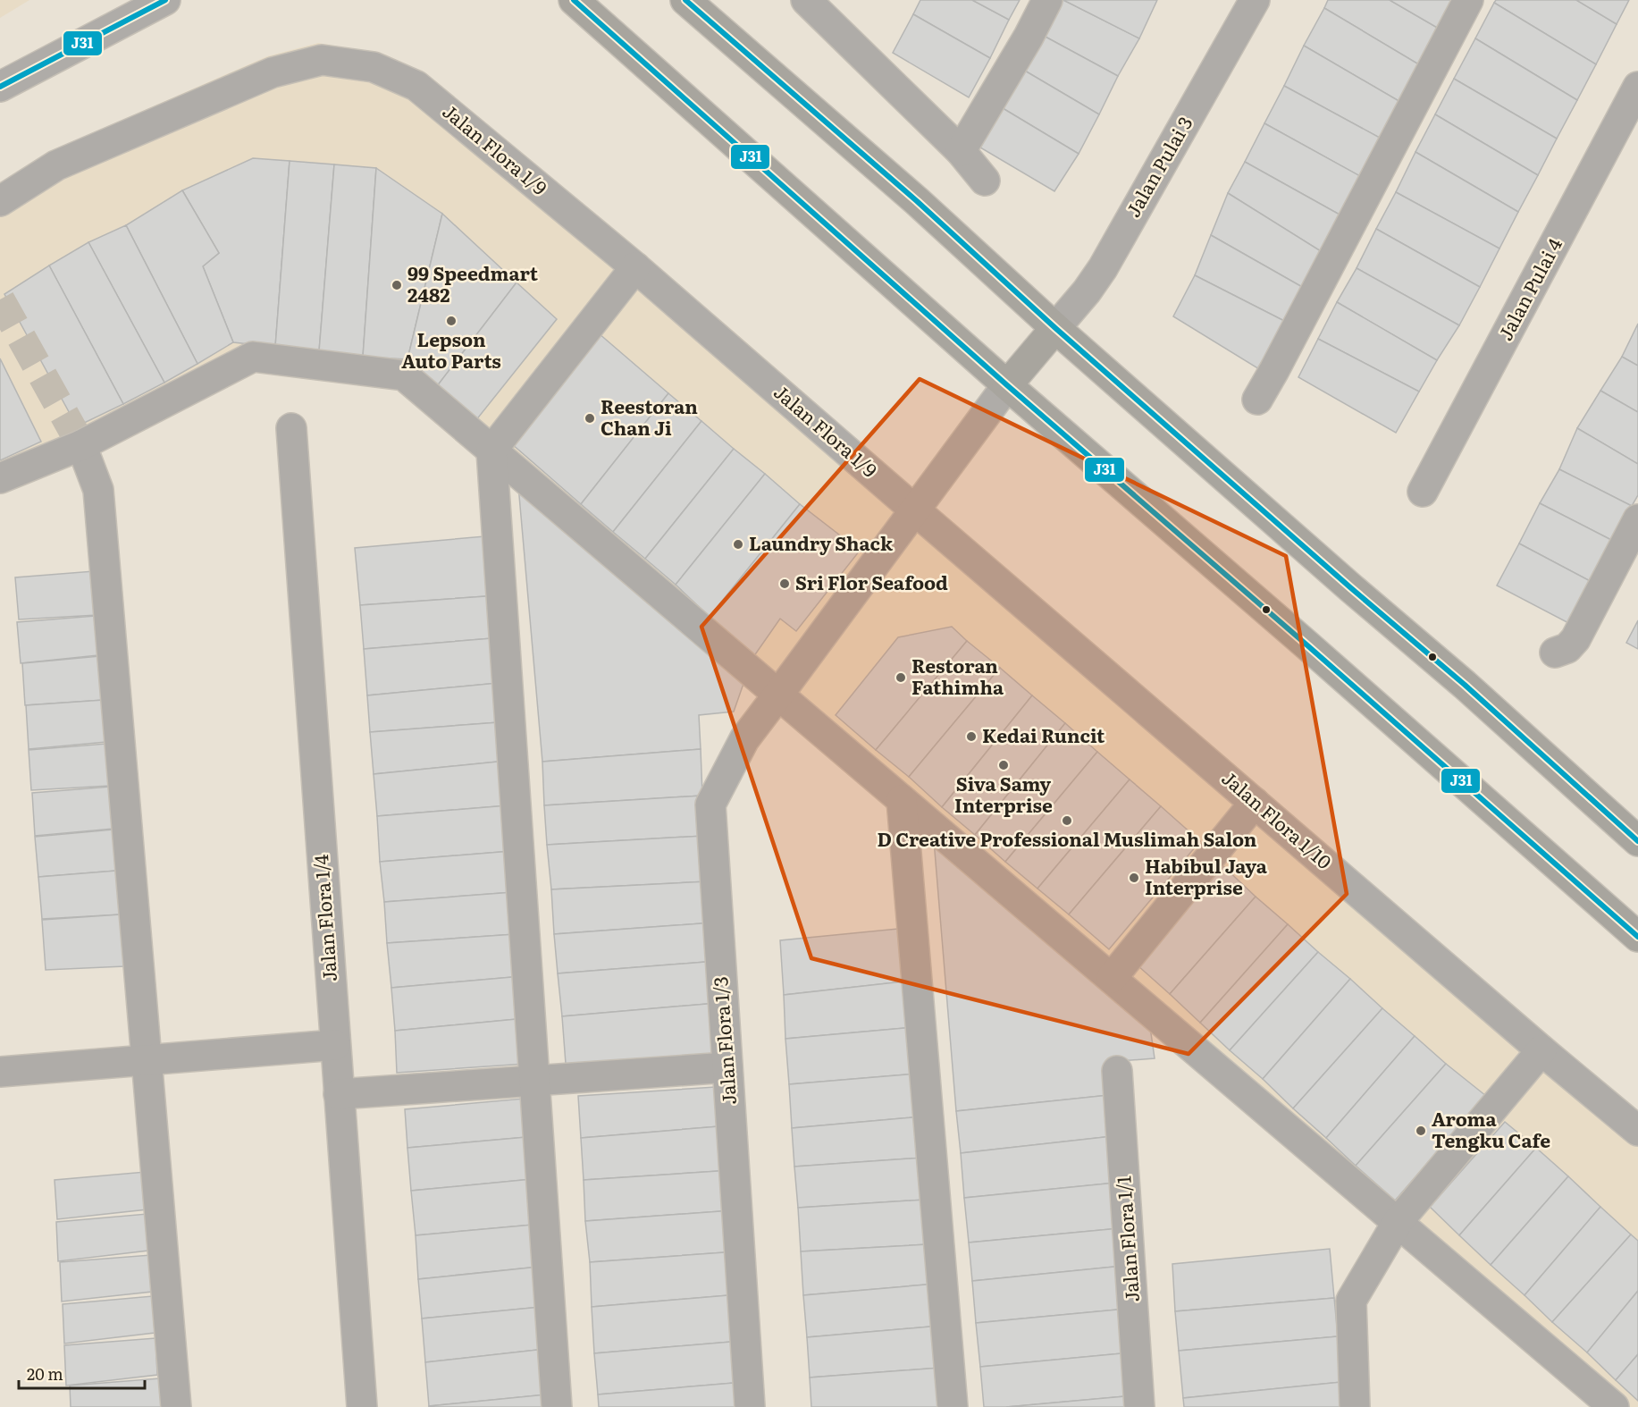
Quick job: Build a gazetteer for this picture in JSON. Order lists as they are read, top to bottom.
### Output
{
  "streets": {
    "street": [
      "Jalan Flora 1/9",
      "Jalan Pulai 3",
      "Jalan Pulai 4",
      "Jalan Flora 1/10",
      "Jalan Flora 1/4",
      "Jalan Flora 1/3",
      "Jalan Flora 1/1"
    ]
  },
  "crossings": [
    ["Jalan Flora 1/9", "Jalan Flora 1/10"],
    ["Jalan Flora 1/9", "Jalan Flora 1/3"],
    ["Jalan Flora 1/10", "Jalan Flora 1/3"]
  ],
  "places": [
    "99 Speedmart 2482",
    "Lepson Auto Parts",
    "Reestoran Chan Ji",
    "Laundry Shack",
    "Sri Flor Seafood",
    "Restoran Fathimha",
    "Kedai Runcit",
    "Siva Samy Interprise",
    "D Creative Professional Muslimah Salon",
    "Habibul Jaya Interprise",
    "Aroma Tengku Cafe"
  ],
  "lines": ["transit line J31"],
  "scale_bar": "20 m"
}
